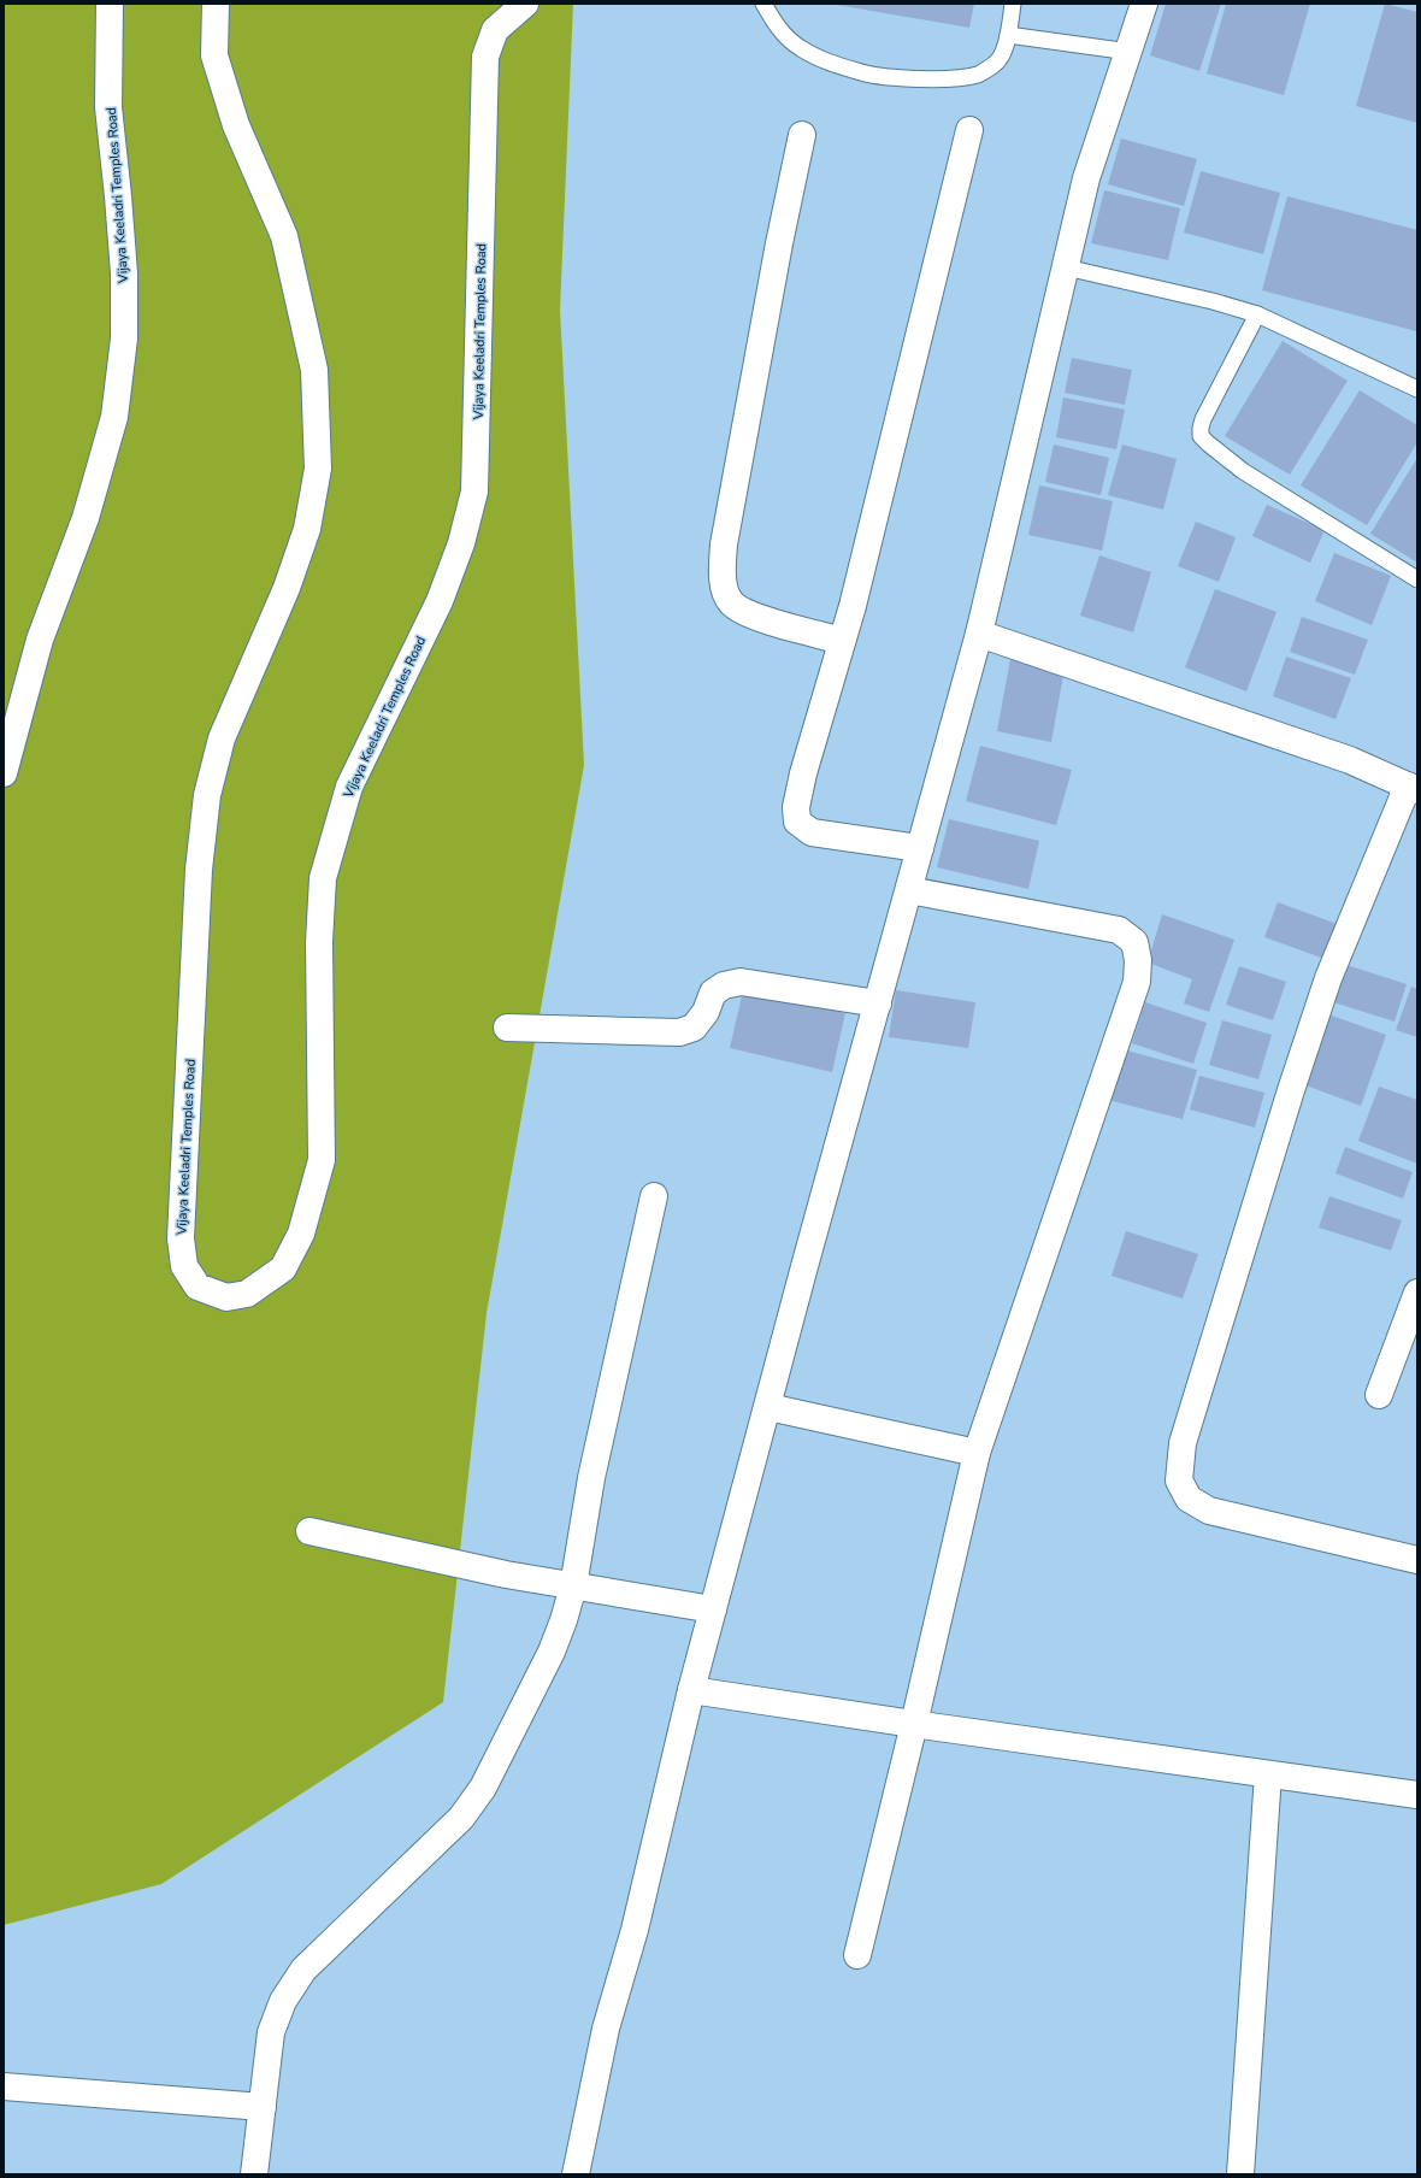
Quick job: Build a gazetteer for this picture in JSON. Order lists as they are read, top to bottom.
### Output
{
  "streets": {
    "street": ["Vijaya Keeladri Temples Road"]
  }
}
